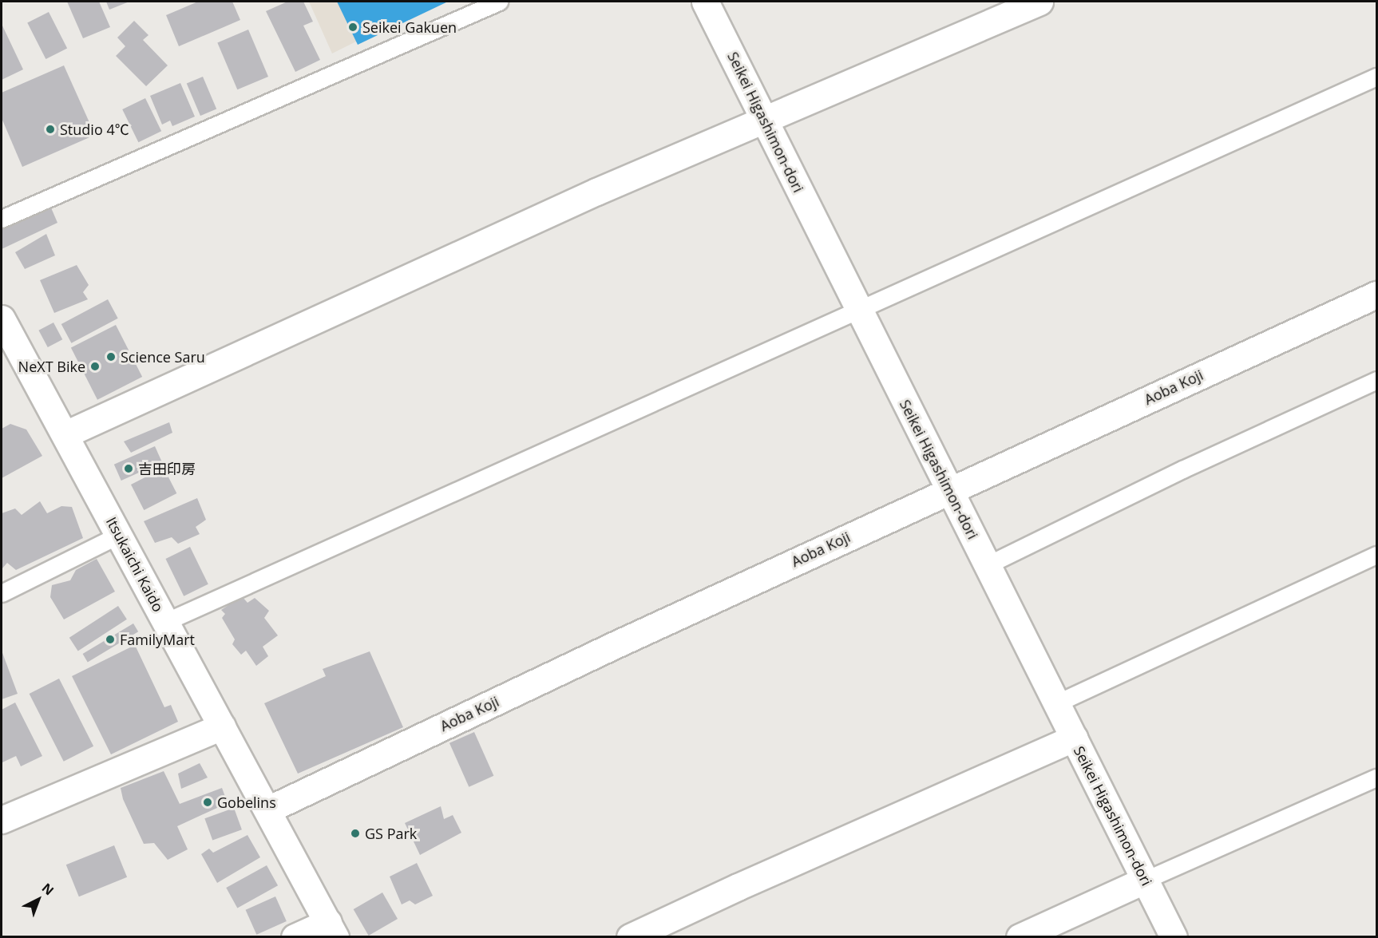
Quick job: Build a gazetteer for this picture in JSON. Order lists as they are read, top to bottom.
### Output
{
  "streets": {
    "street": ["Seikei Higashimon-dori", "Aoba Koji", "Itsukaichi Kaido"]
  },
  "crossings": [
    ["Seikei Higashimon-dori", "Aoba Koji"],
    ["Aoba Koji", "Itsukaichi Kaido"]
  ],
  "places": [
    "Seikei Gakuen",
    "Studio 4℃",
    "Science Saru",
    "NeXT Bike",
    "吉田印房",
    "FamilyMart",
    "Gobelins",
    "GS Park"
  ],
  "north": "top right"
}
